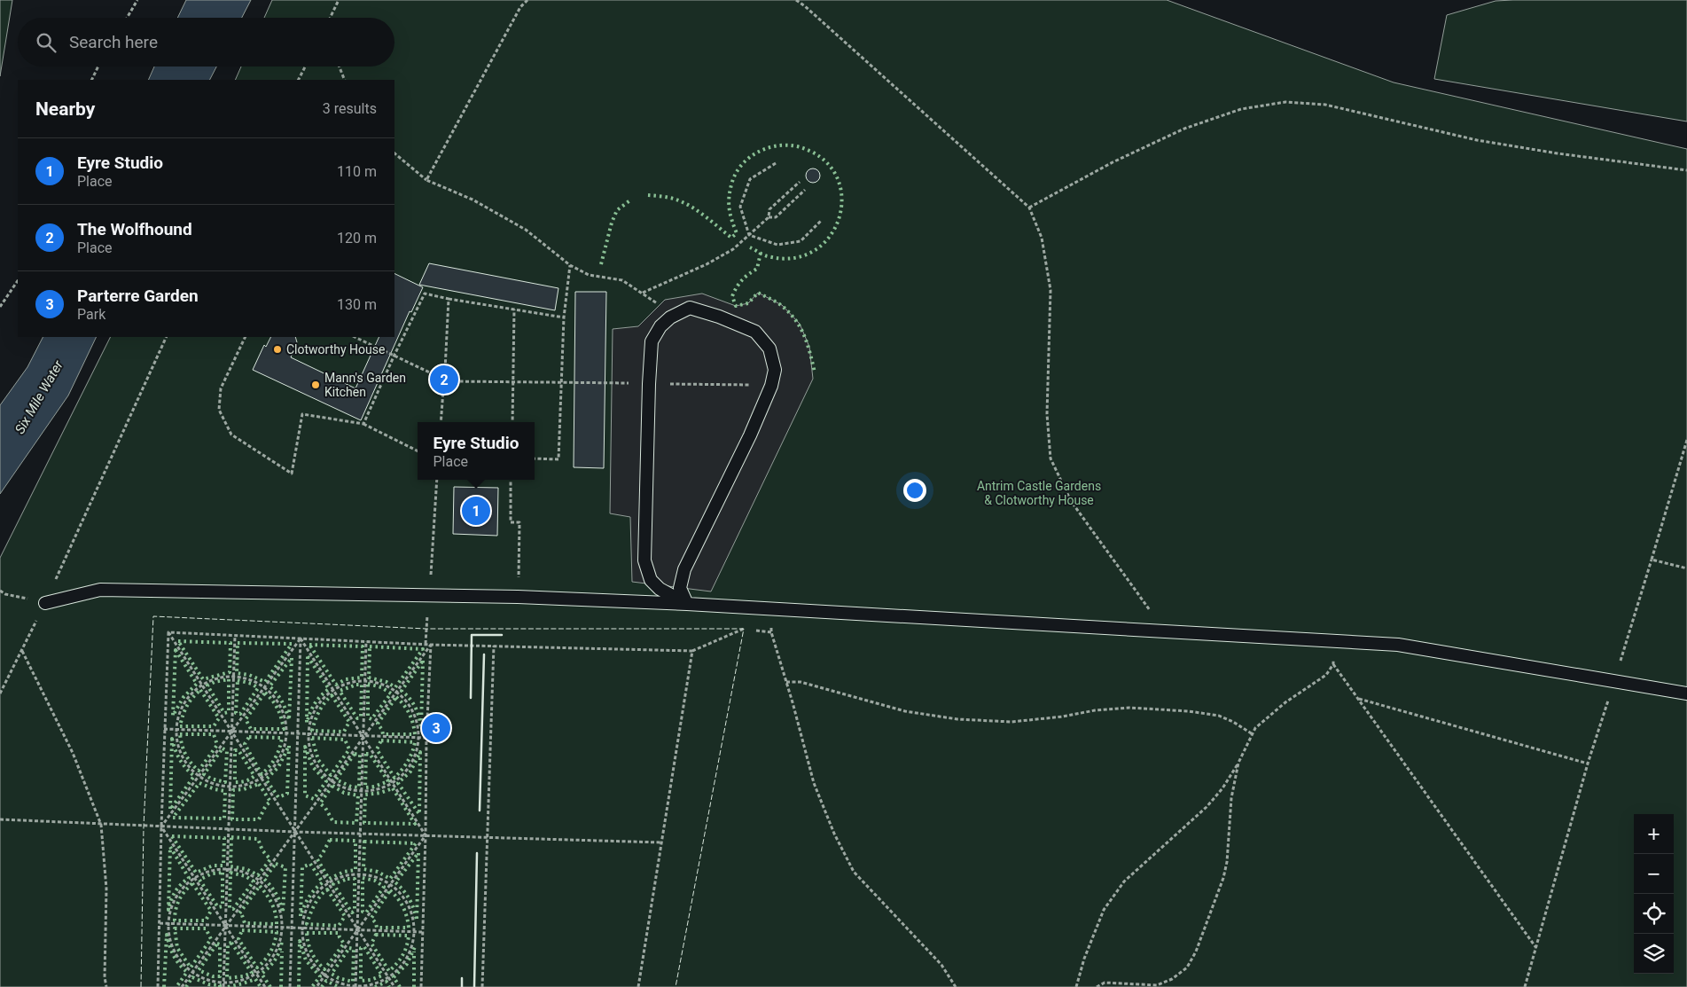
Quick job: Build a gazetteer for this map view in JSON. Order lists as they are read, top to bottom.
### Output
{
  "water": ["Six Mile Water"],
  "parks": ["Antrim Castle Gardens & Clotworthy House"],
  "places": ["Clotworthy House", "Mann's Garden Kitchen"],
  "page": {
    "search": "Search here",
    "heading": ["Nearby", "3 results"],
    "list": [
      {
        "mark": "1",
        "name": "Eyre Studio",
        "note": "Place",
        "value": "110 m"
      },
      {
        "mark": "2",
        "name": "The Wolfhound",
        "note": "Place",
        "value": "120 m"
      },
      {
        "mark": "3",
        "name": "Parterre Garden",
        "note": "Park",
        "value": "130 m"
      }
    ],
    "pins": ["2", "1", "3"],
    "popup": ["Eyre Studio", "Place"],
    "map_buttons": ["+", "−"]
  }
}
